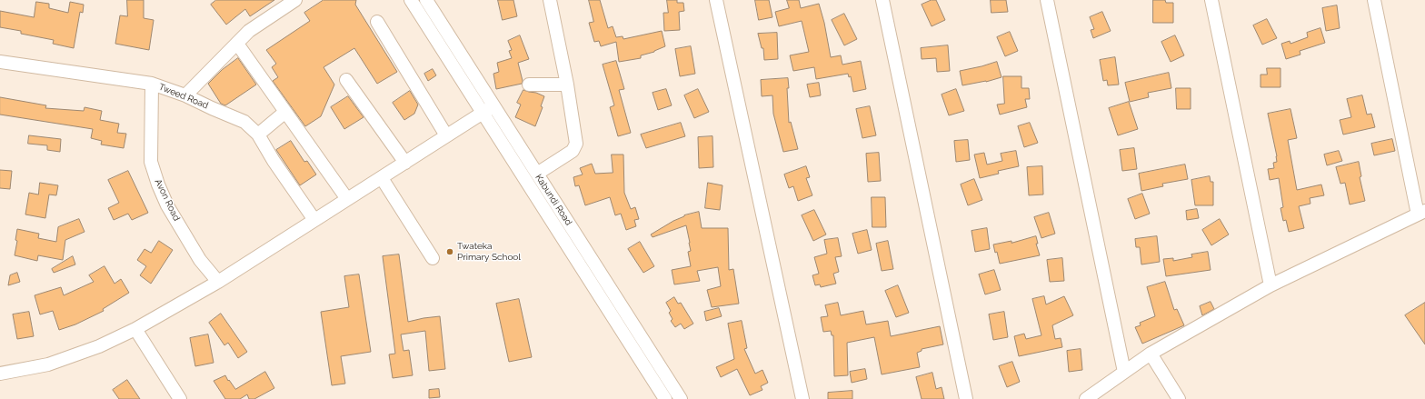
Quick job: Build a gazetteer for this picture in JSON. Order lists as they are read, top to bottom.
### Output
{
  "streets": {
    "street": ["Tweed Road", "Avon Road", "Kabundi Road"]
  },
  "crossings": [
    ["Tweed Road", "Avon Road"]
  ],
  "places": ["Twateka Primary School"]
}
